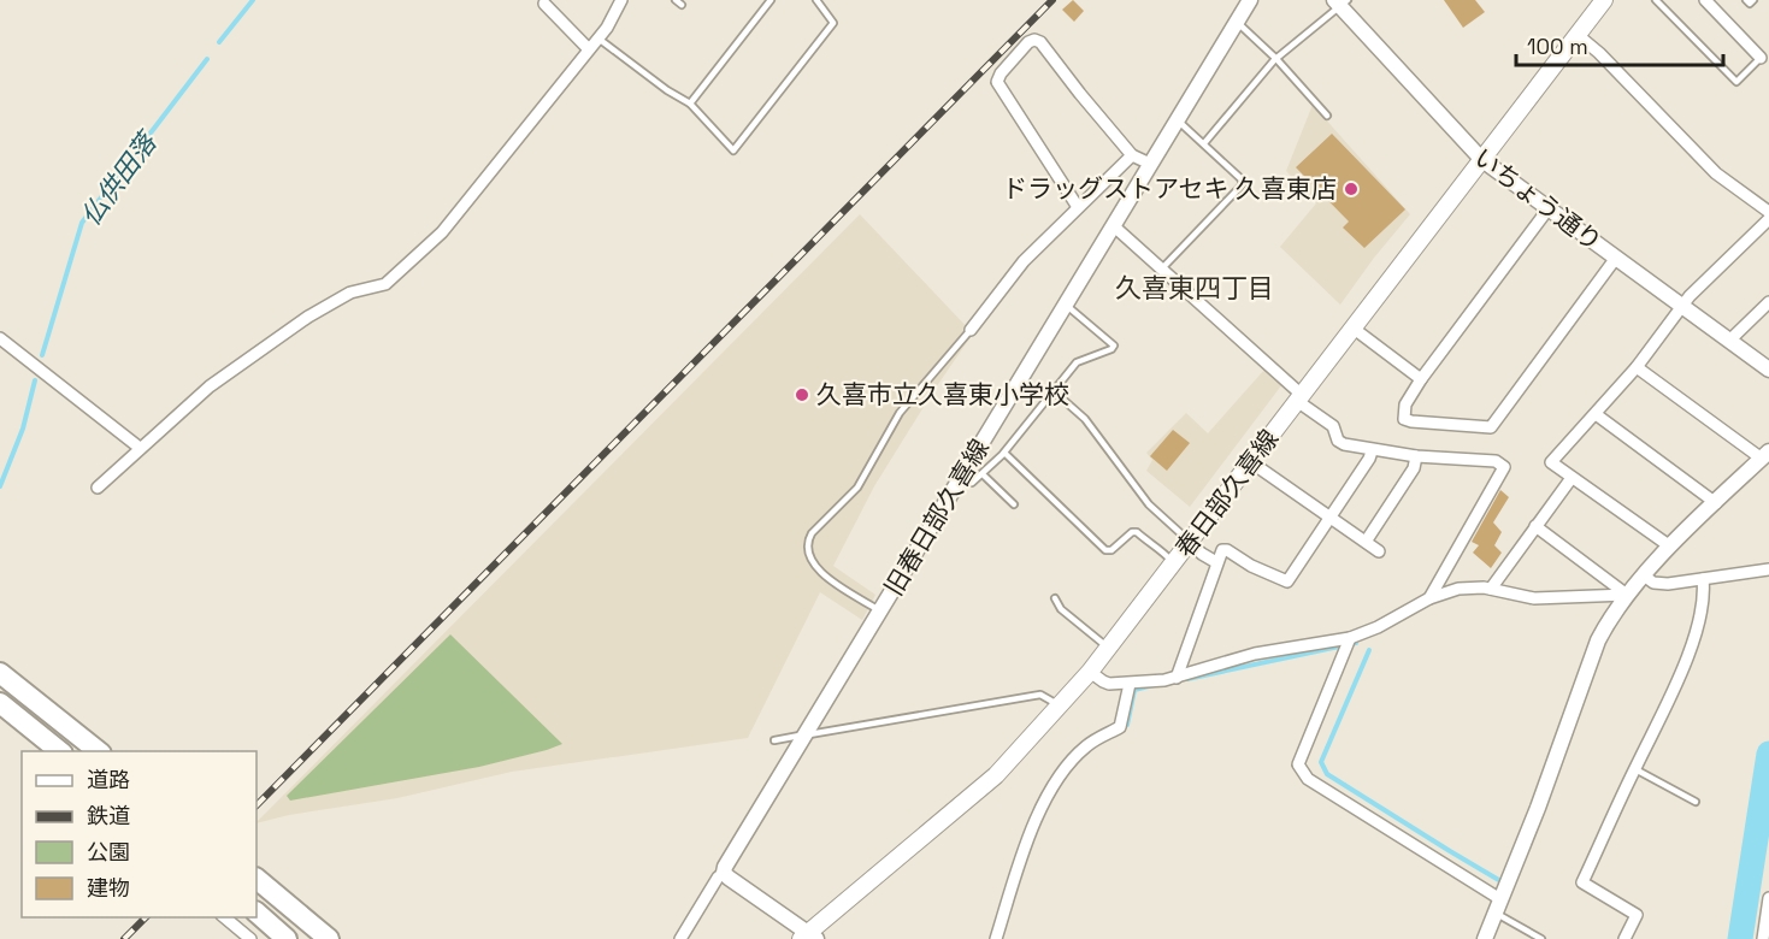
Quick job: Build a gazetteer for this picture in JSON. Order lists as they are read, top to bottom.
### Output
{
  "streets": {
    "main road": ["春日部久喜線"],
    "street": ["いちょう通り", "旧春日部久喜線"]
  },
  "crossings": [
    ["いちょう通り", "春日部久喜線"]
  ],
  "districts": ["久喜東四丁目"],
  "water": ["仏供田落"],
  "places": ["ドラッグストアセキ 久喜東店", "久喜市立久喜東小学校"],
  "legend": [
    "道路",
    "鉄道",
    "公園",
    "建物"
  ],
  "scale_bar": "100 m"
}
